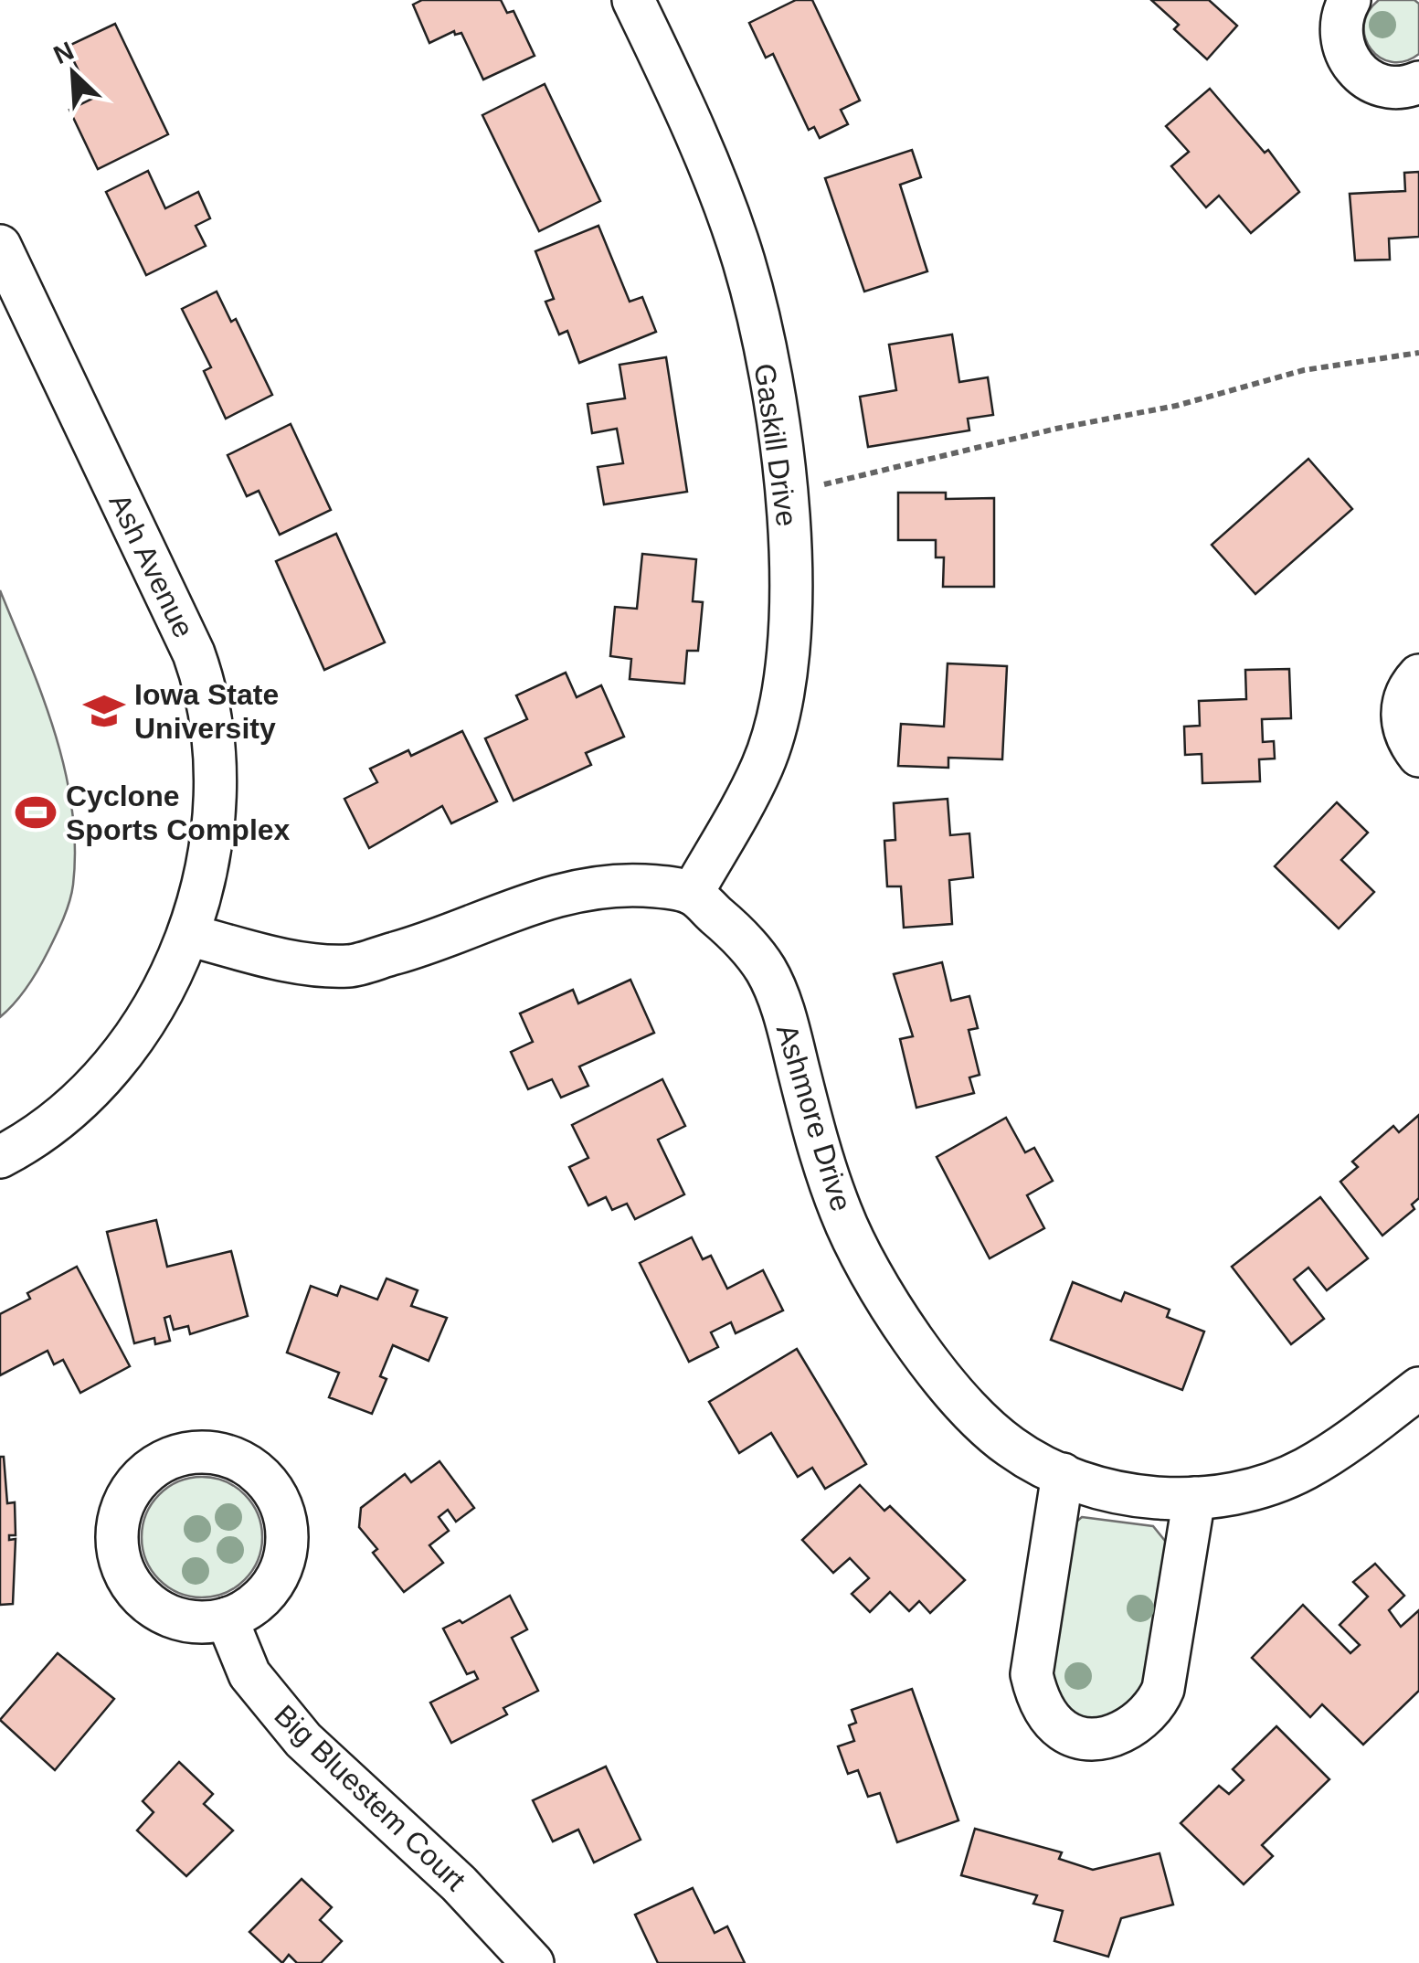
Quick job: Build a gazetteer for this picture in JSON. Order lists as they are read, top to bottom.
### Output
{
  "streets": {
    "street": [
      "Gaskill Drive",
      "Ash Avenue",
      "Ashmore Drive",
      "Big Bluestem Court"
    ]
  },
  "crossings": [
    ["Gaskill Drive", "Ashmore Drive"]
  ],
  "places": {
    "school or university": ["Iowa State University"],
    "sports": ["Cyclone Sports Complex"]
  },
  "north": "top left"
}
